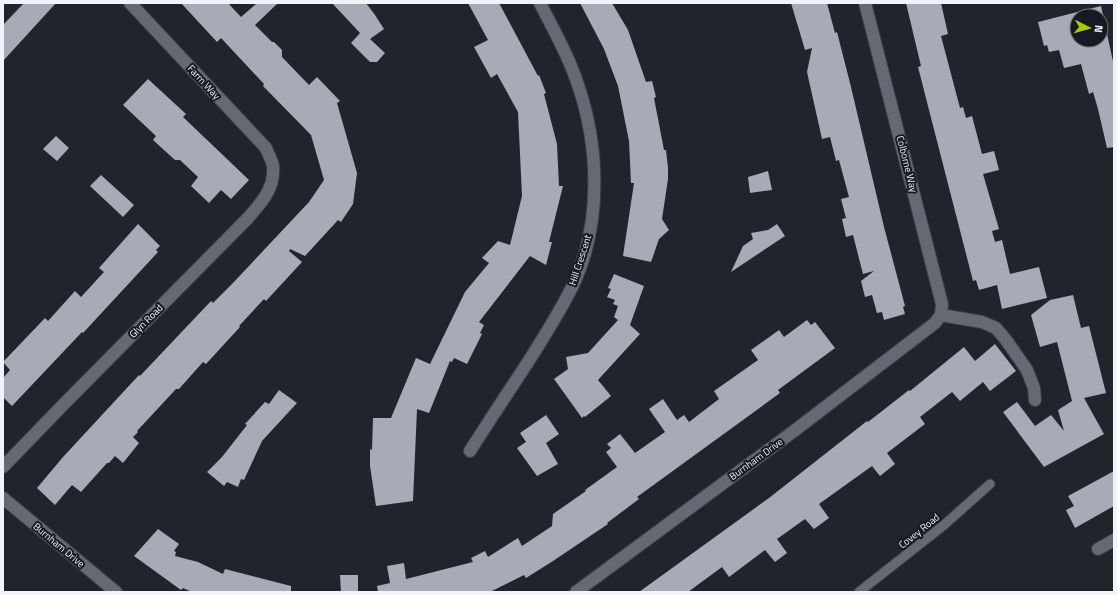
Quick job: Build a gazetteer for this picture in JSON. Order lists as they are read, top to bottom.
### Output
{
  "streets": {
    "street": [
      "Farm Way",
      "Colborne Way",
      "Hill Crescent",
      "Glyn Road",
      "Burnham Drive"
    ],
    "lane": ["Covey Road"]
  },
  "crossings": [
    ["Farm Way", "Glyn Road"],
    ["Colborne Way", "Burnham Drive"]
  ],
  "north": "right"
}
